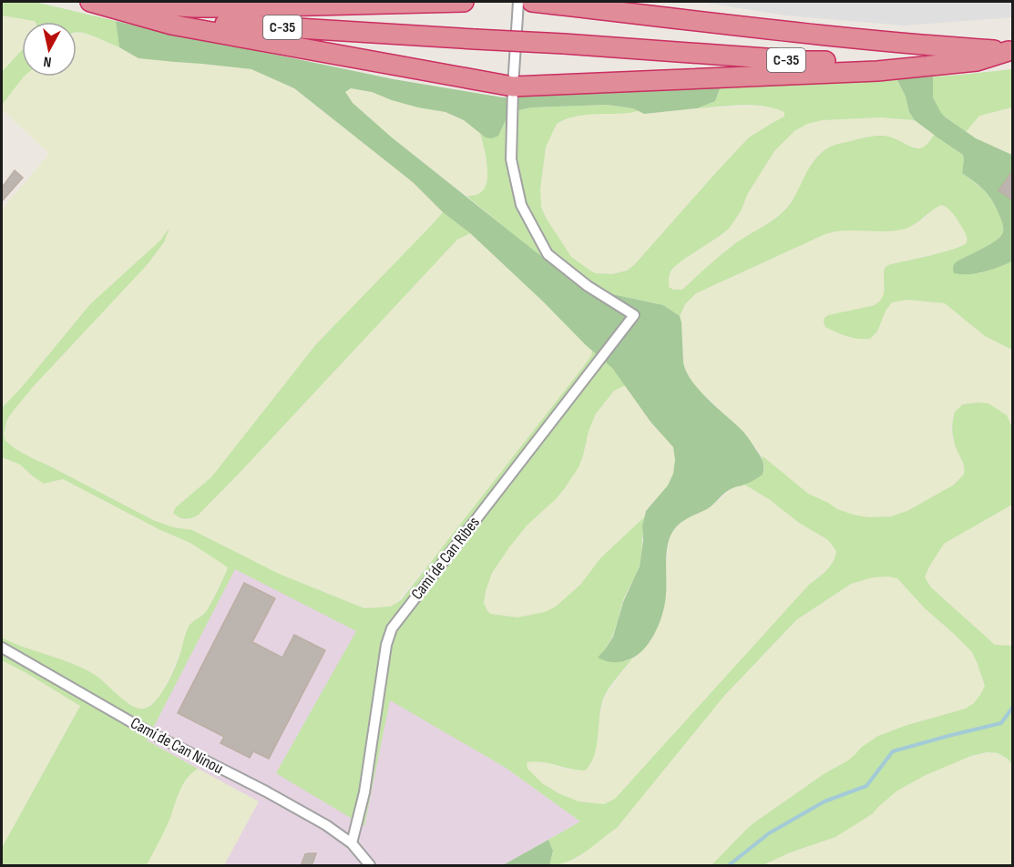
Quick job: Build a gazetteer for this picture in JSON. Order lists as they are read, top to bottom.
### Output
{
  "streets": {
    "highway": ["C-35"],
    "street": ["Camí de Can Ribes", "Camí de Can Ninou"]
  },
  "crossings": [
    ["Camí de Can Ribes", "Camí de Can Ninou"]
  ],
  "north": "bottom"
}
